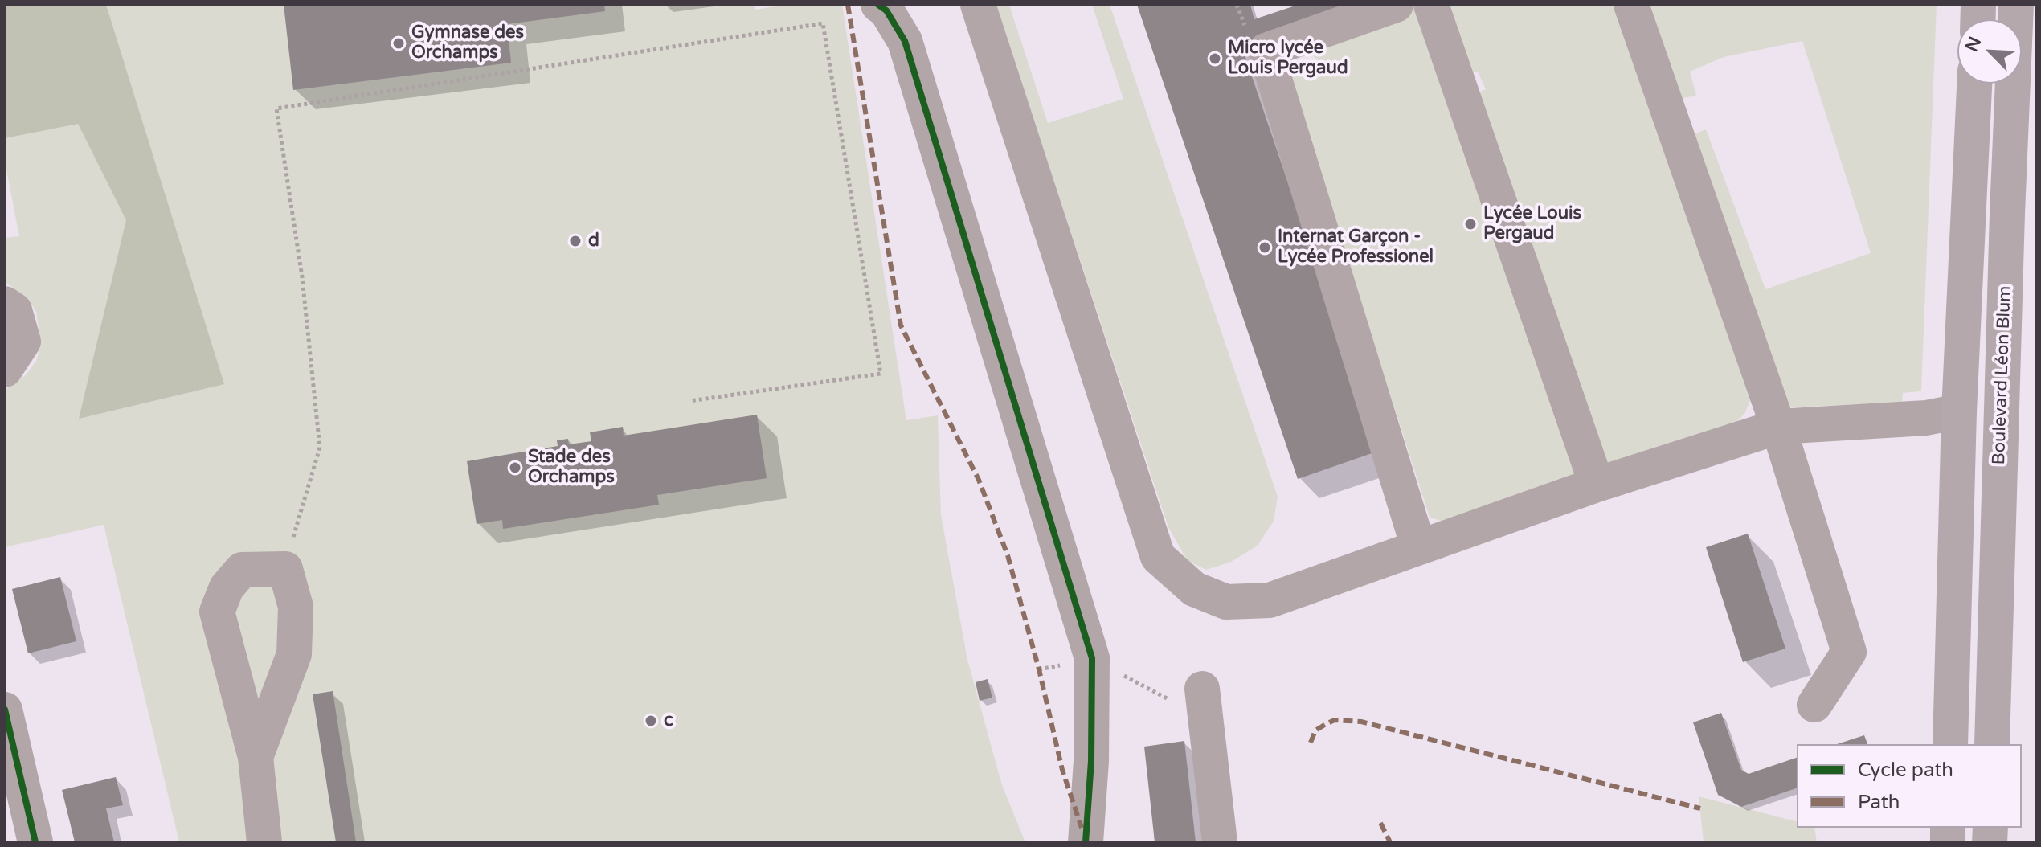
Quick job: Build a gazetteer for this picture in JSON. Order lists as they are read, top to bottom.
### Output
{
  "streets": {
    "main road": ["Boulevard Léon Blum"]
  },
  "places": [
    "Gymnase des Orchamps",
    "Micro lycée Louis Pergaud",
    "Lycée Louis Pergaud",
    "d",
    "Internat Garçon - Lycée Professionel",
    "Stade des Orchamps",
    "c"
  ],
  "legend": ["Cycle path", "Path"],
  "north": "top left"
}
